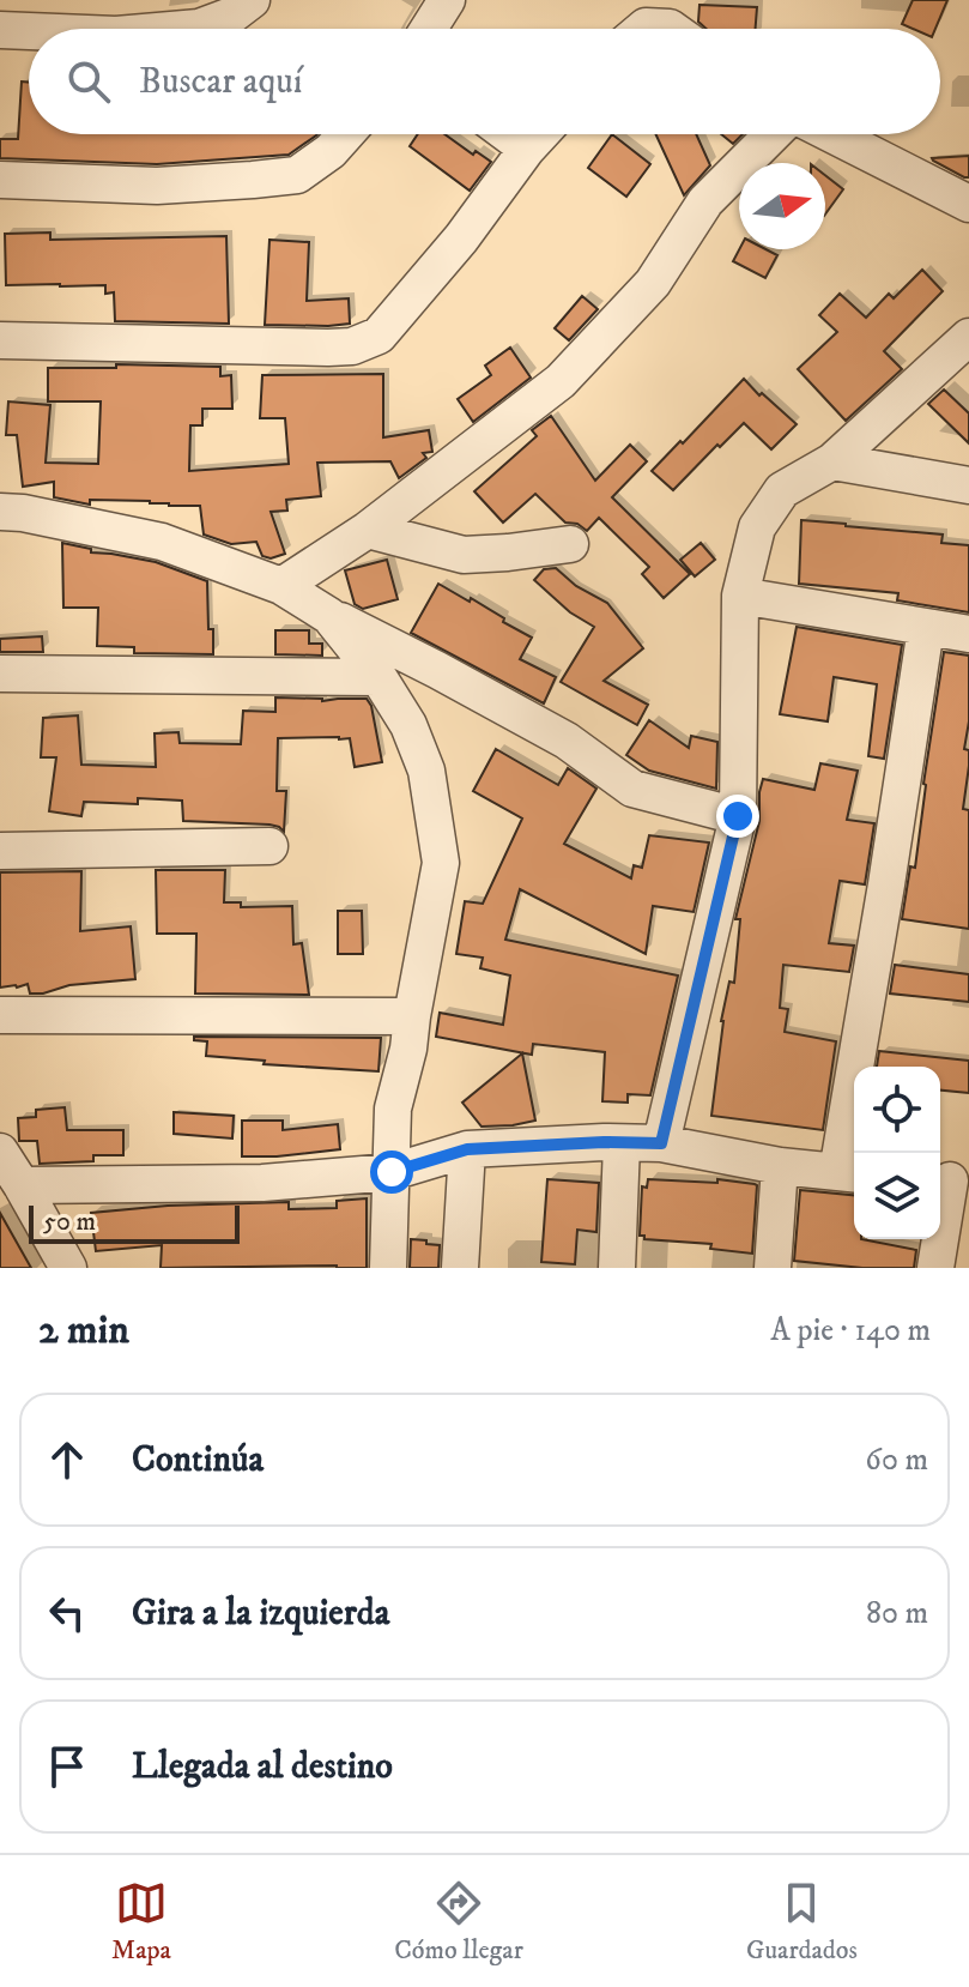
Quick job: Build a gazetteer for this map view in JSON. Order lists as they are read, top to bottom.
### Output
{
  "scale_bar": "50 m",
  "north": "right",
  "page": {
    "search": "Buscar aquí",
    "scale": "50 m",
    "heading": ["2 min", "A pie · 140 m"],
    "list": [
      ["Continúa", "60 m"],
      ["Gira a la izquierda", "80 m"],
      "Llegada al destino"
    ],
    "nav": ["Mapa", "Cómo llegar", "Guardados"]
  }
}
